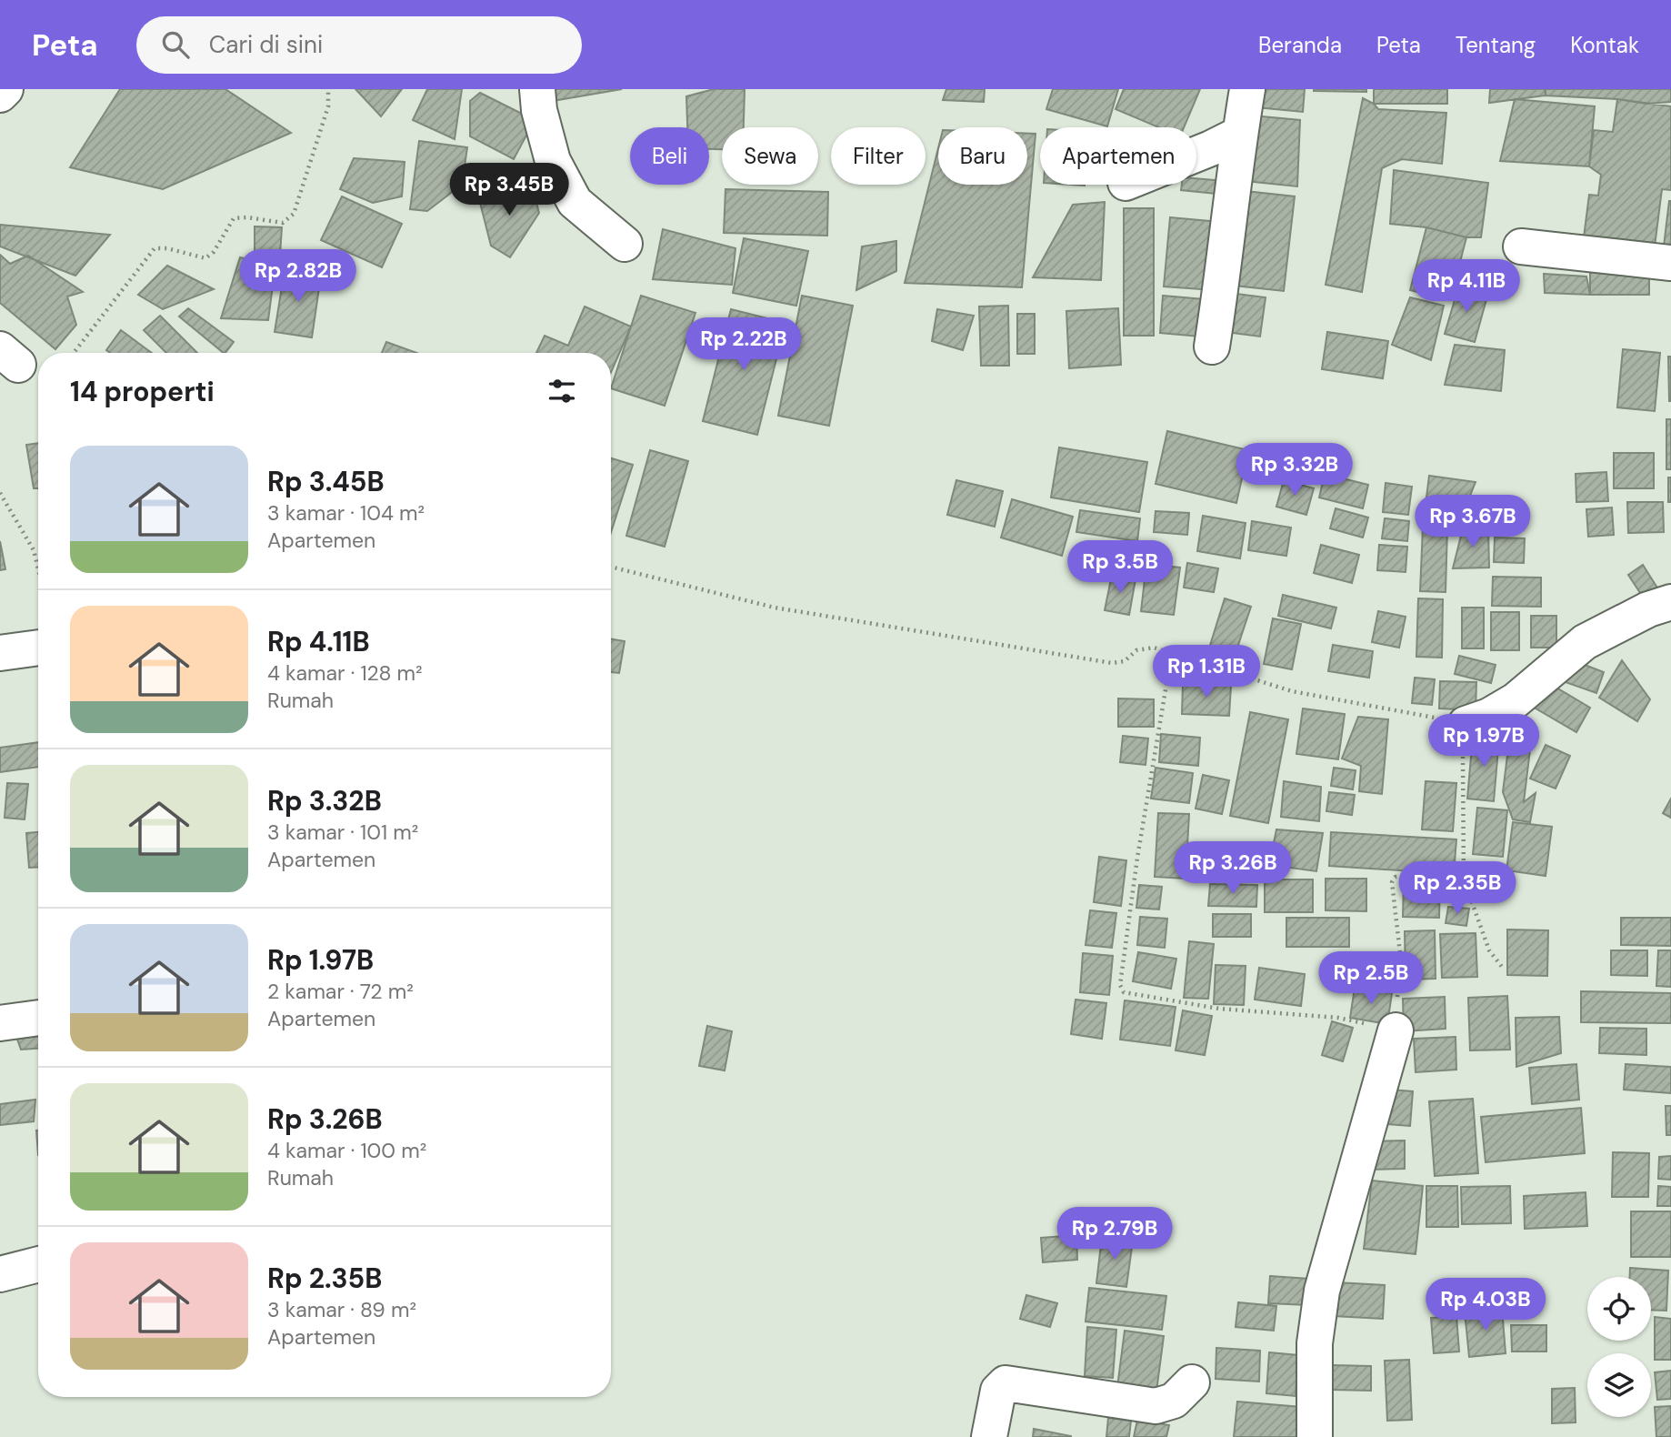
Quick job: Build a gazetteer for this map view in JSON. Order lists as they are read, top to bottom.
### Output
{
  "page": {
    "header": "Peta",
    "search": "Cari di sini",
    "nav": [
      "Beranda",
      "Peta",
      "Tentang",
      "Kontak"
    ],
    "chip": [
      "Beli",
      "Sewa",
      "Filter",
      "Baru",
      "Apartemen"
    ],
    "price": [
      "Rp 3.45B",
      "Rp 2.82B",
      "Rp 4.11B",
      "Rp 2.22B",
      "Rp 3.32B",
      "Rp 3.67B",
      "Rp 3.5B",
      "Rp 1.31B",
      "Rp 1.97B",
      "Rp 3.26B",
      "Rp 2.35B",
      "Rp 2.5B",
      "Rp 2.79B",
      "Rp 4.03B"
    ],
    "heading": "14 properti",
    "list": [
      {
        "name": "Rp 3.45B",
        "note": "3 kamar · 104 m² · Apartemen"
      },
      {
        "name": "Rp 4.11B",
        "note": "4 kamar · 128 m² · Rumah"
      },
      {
        "name": "Rp 3.32B",
        "note": "3 kamar · 101 m² · Apartemen"
      },
      {
        "name": "Rp 1.97B",
        "note": "2 kamar · 72 m² · Apartemen"
      },
      {
        "name": "Rp 3.26B",
        "note": "4 kamar · 100 m² · Rumah"
      },
      {
        "name": "Rp 2.35B",
        "note": "3 kamar · 89 m² · Apartemen"
      }
    ]
  }
}
